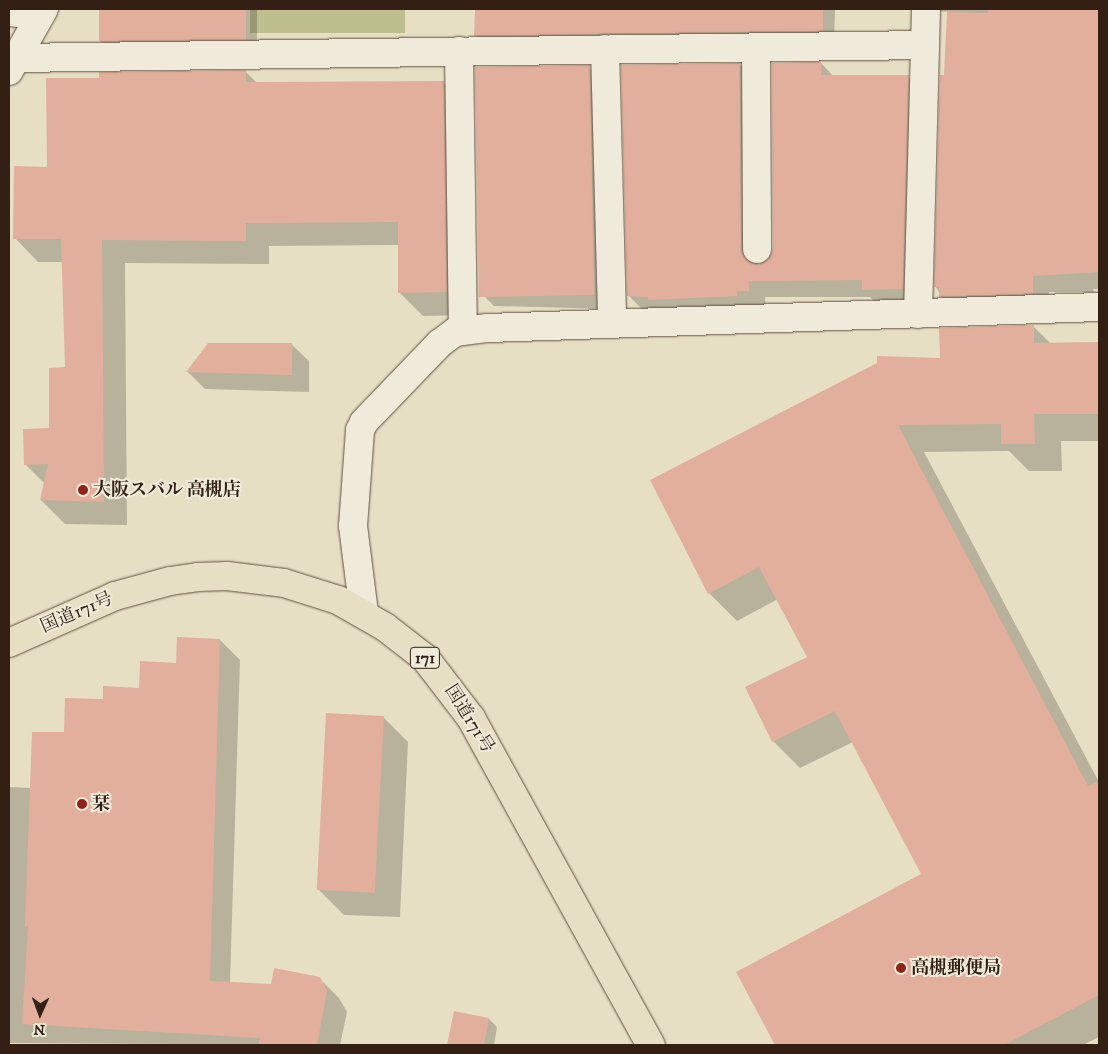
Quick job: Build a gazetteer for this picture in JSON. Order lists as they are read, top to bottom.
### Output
{
  "streets": {
    "highway": ["国道171号", "171"]
  },
  "places": ["大阪スバル 高槻店", "栞", "高槻郵便局"],
  "north": "bottom"
}
